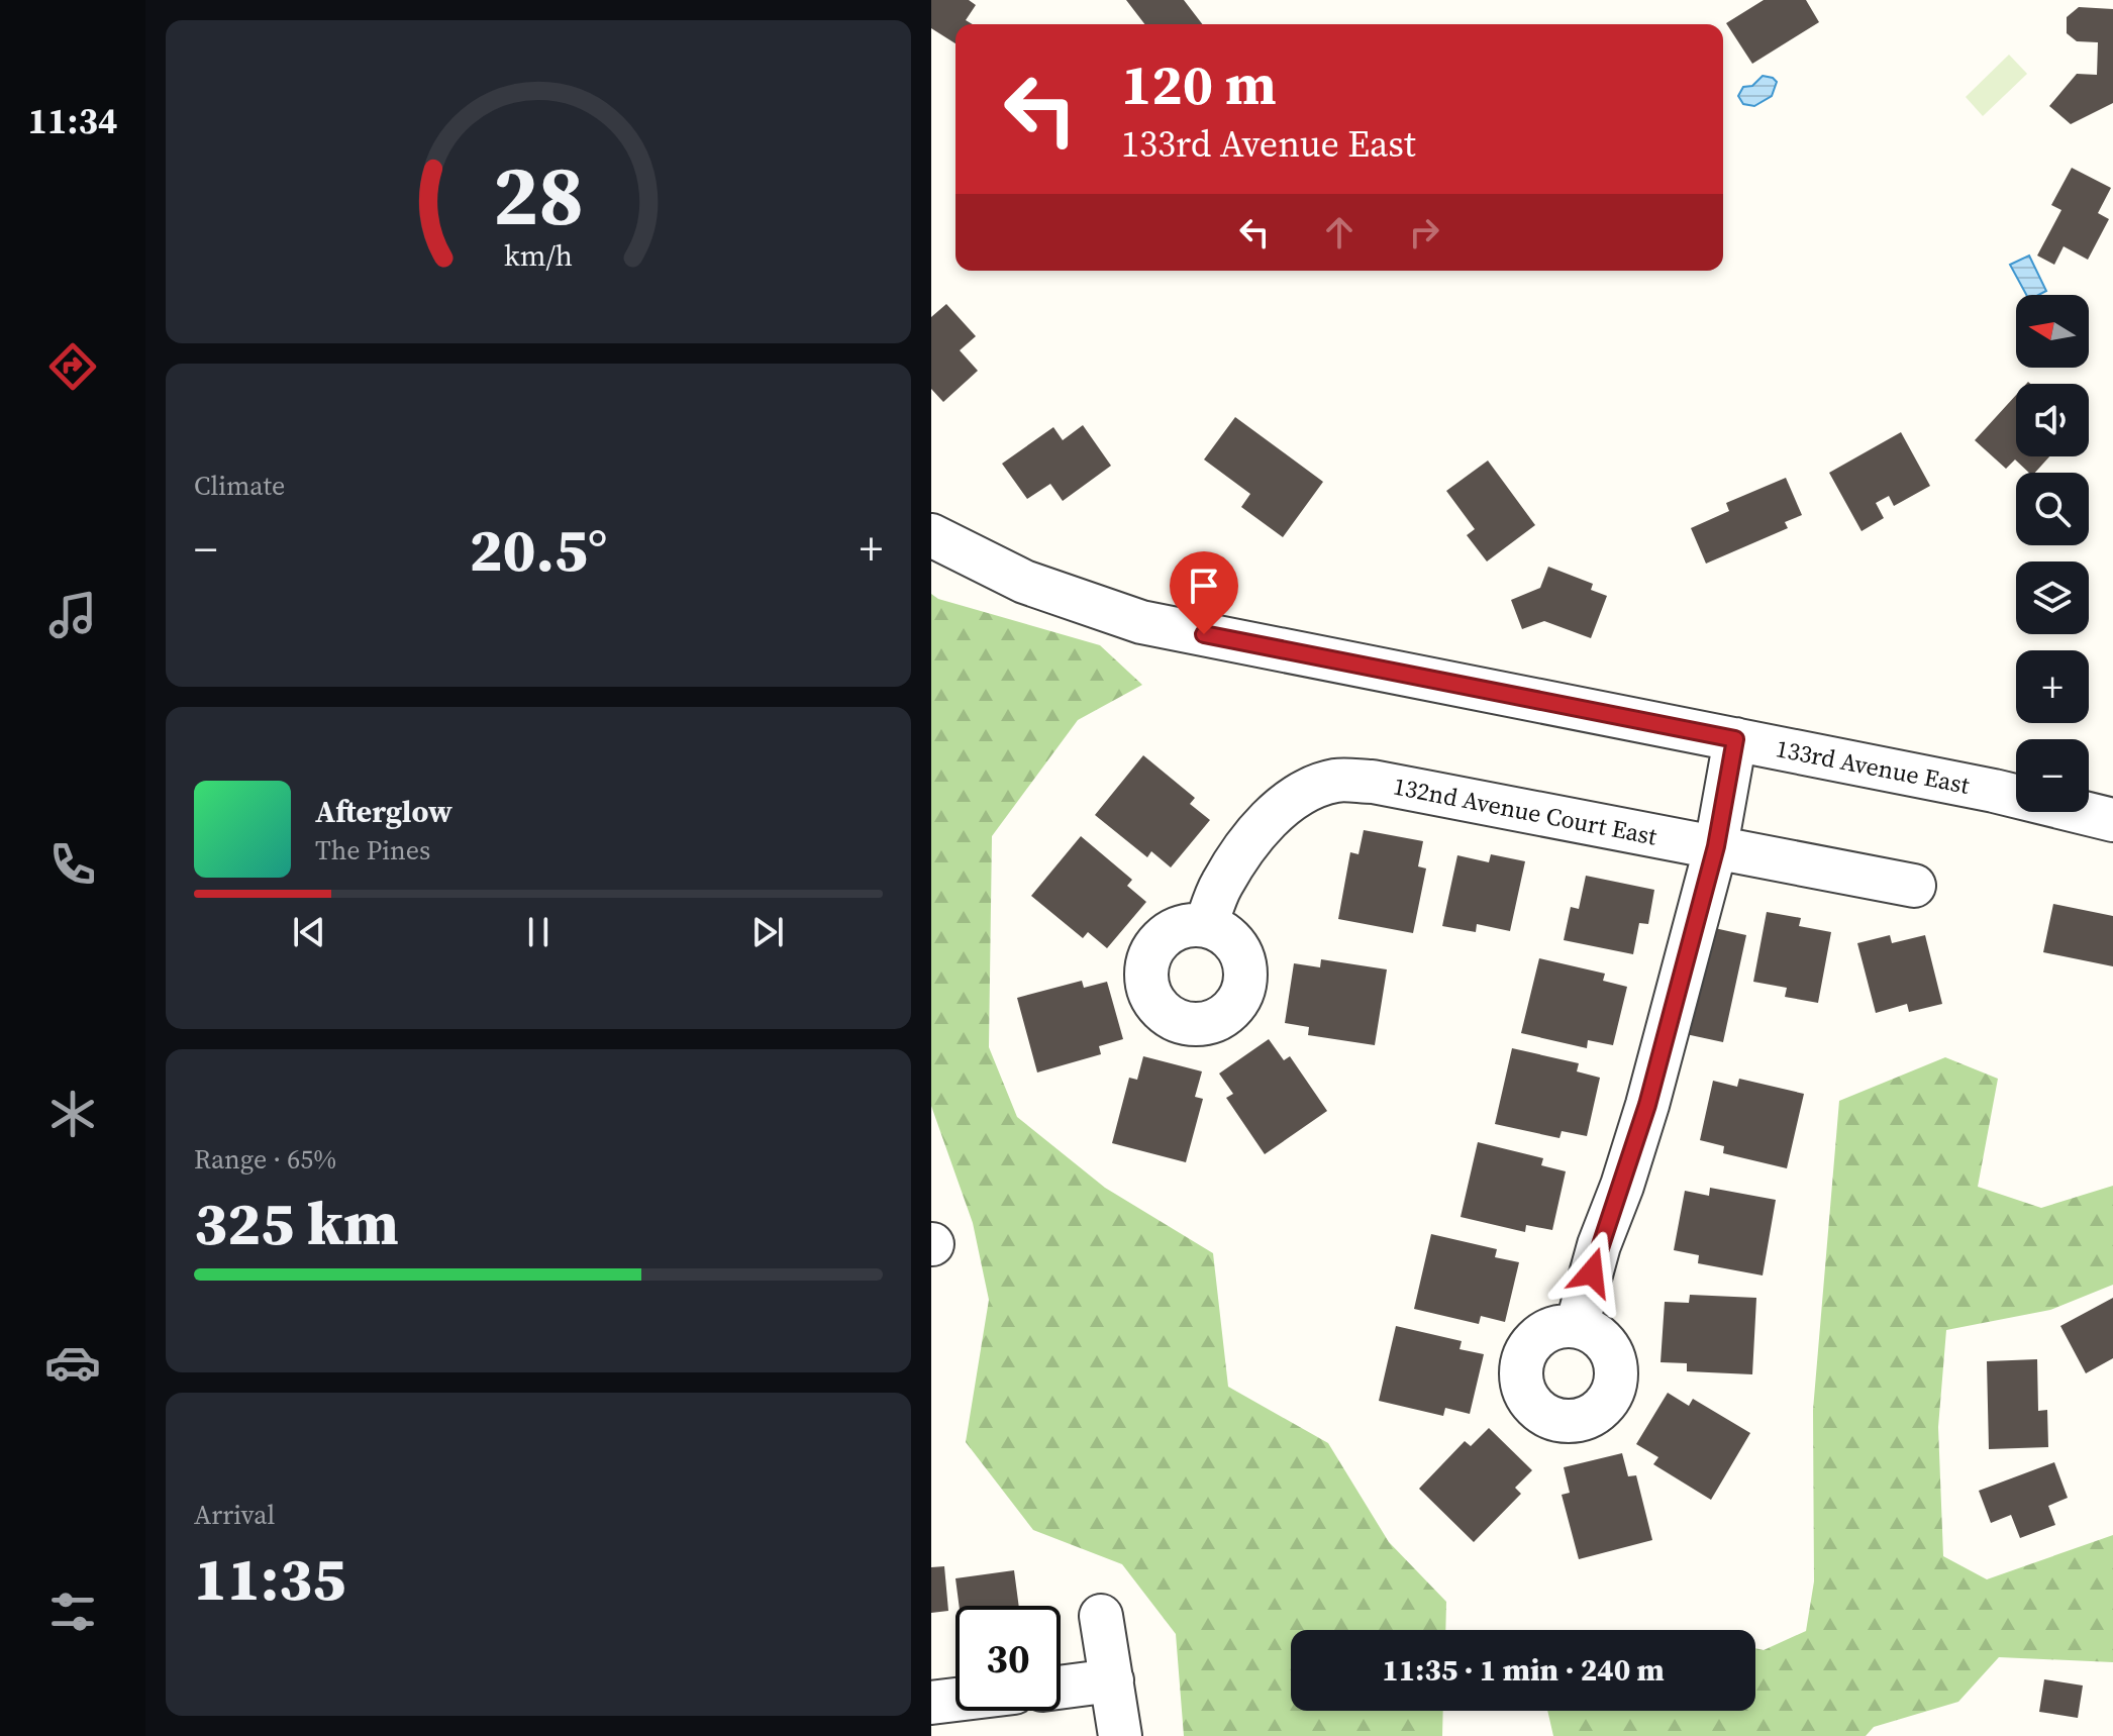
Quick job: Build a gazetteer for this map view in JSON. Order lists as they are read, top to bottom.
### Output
{
  "streets": {
    "street": ["133rd Avenue East", "132nd Avenue Court East"]
  },
  "north": "left",
  "page": {
    "tabs": "11:34",
    "turn": ["120 m", "133rd Avenue East"],
    "map_buttons": ["+", "−"],
    "tile": [
      "Climate",
      ["Range · 65%", "325 km"],
      ["Arrival", "11:35"]
    ],
    "heat": ["−", "20.5°", "+"],
    "song": ["Afterglow", "The Pines"],
    "limit": "30",
    "trip": "11:35 · 1 min · 240 m",
    "gauge": ["28", "km/h"]
  }
}
